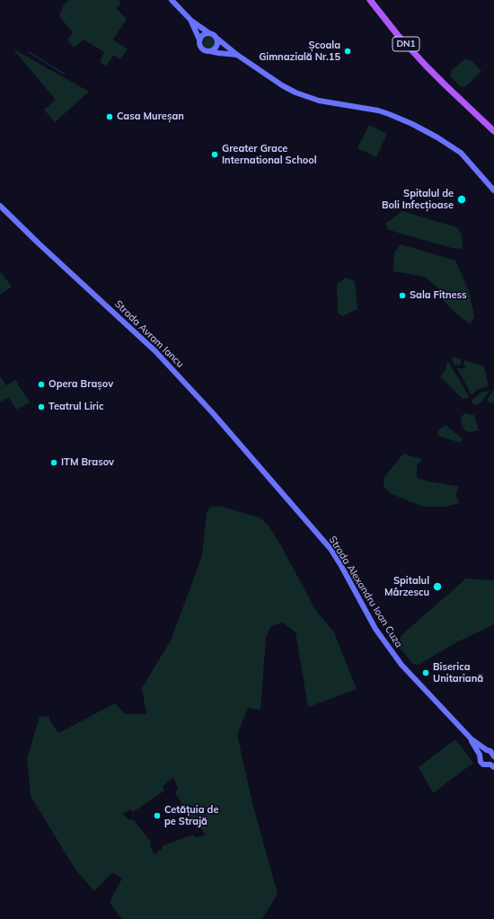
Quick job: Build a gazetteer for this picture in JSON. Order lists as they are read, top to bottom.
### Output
{
  "streets": {
    "main road": ["DN1"],
    "street": ["Strada Avram Iancu", "Strada Alexandru Ioan Cuza"]
  },
  "crossings": [
    ["Strada Avram Iancu", "Strada Alexandru Ioan Cuza"]
  ],
  "places": [
    "Școala Gimnazială Nr.15",
    "Casa Mureșan",
    "Greater Grace International School",
    "Spitalul de Boli Infecțioase",
    "Sala Fitness",
    "Opera Brașov",
    "Teatrul Liric",
    "ITM Brasov",
    "Spitalul Mârzescu",
    "Biserica Unitariană",
    "Cetățuia de pe Strajă"
  ]
}
